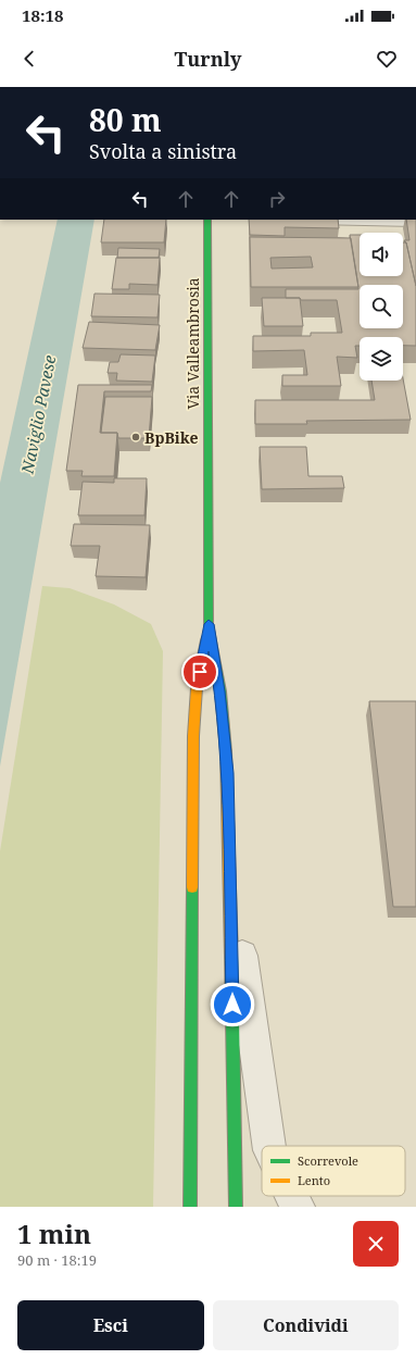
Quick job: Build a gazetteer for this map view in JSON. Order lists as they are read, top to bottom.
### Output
{
  "streets": {
    "main road": ["Via Valleambrosia"]
  },
  "water": ["Naviglio Pavese"],
  "places": ["BpBike"],
  "legend": ["Scorrevole", "Lento"],
  "page": {
    "status": "18:18",
    "header": "Turnly",
    "turn": ["80 m", "Svolta a sinistra"],
    "heading": ["1 min", "90 m · 18:19"],
    "buttons": ["Esci", "Condividi"]
  }
}
